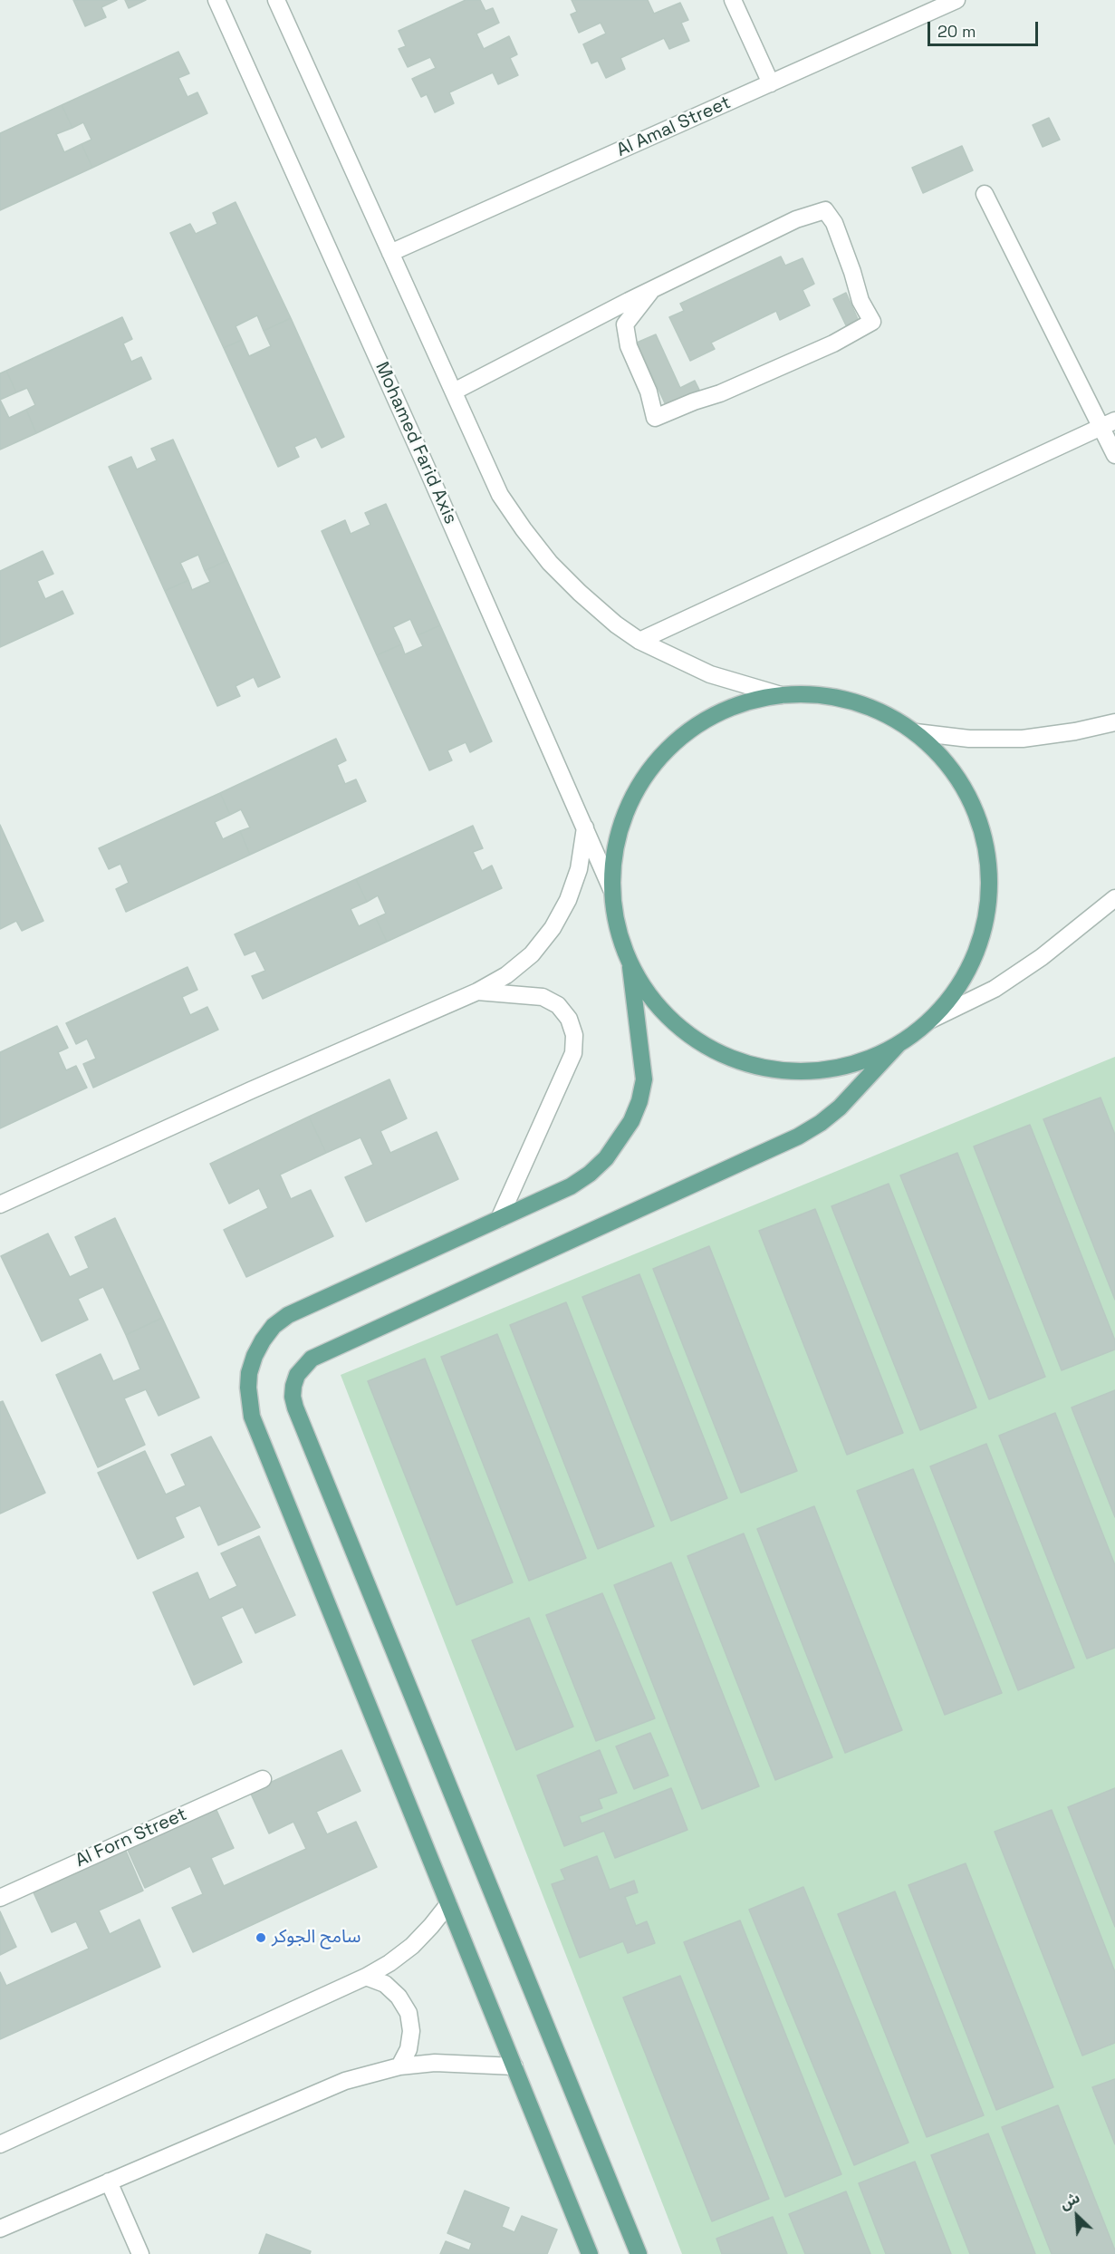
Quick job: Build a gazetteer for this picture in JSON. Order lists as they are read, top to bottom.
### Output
{
  "streets": {
    "street": ["Al Amal Street", "Mohamed Farid Axis", "Al Forn Street"]
  },
  "places": ["سامح الجوكر"],
  "scale_bar": "20 m",
  "north": "top left"
}
